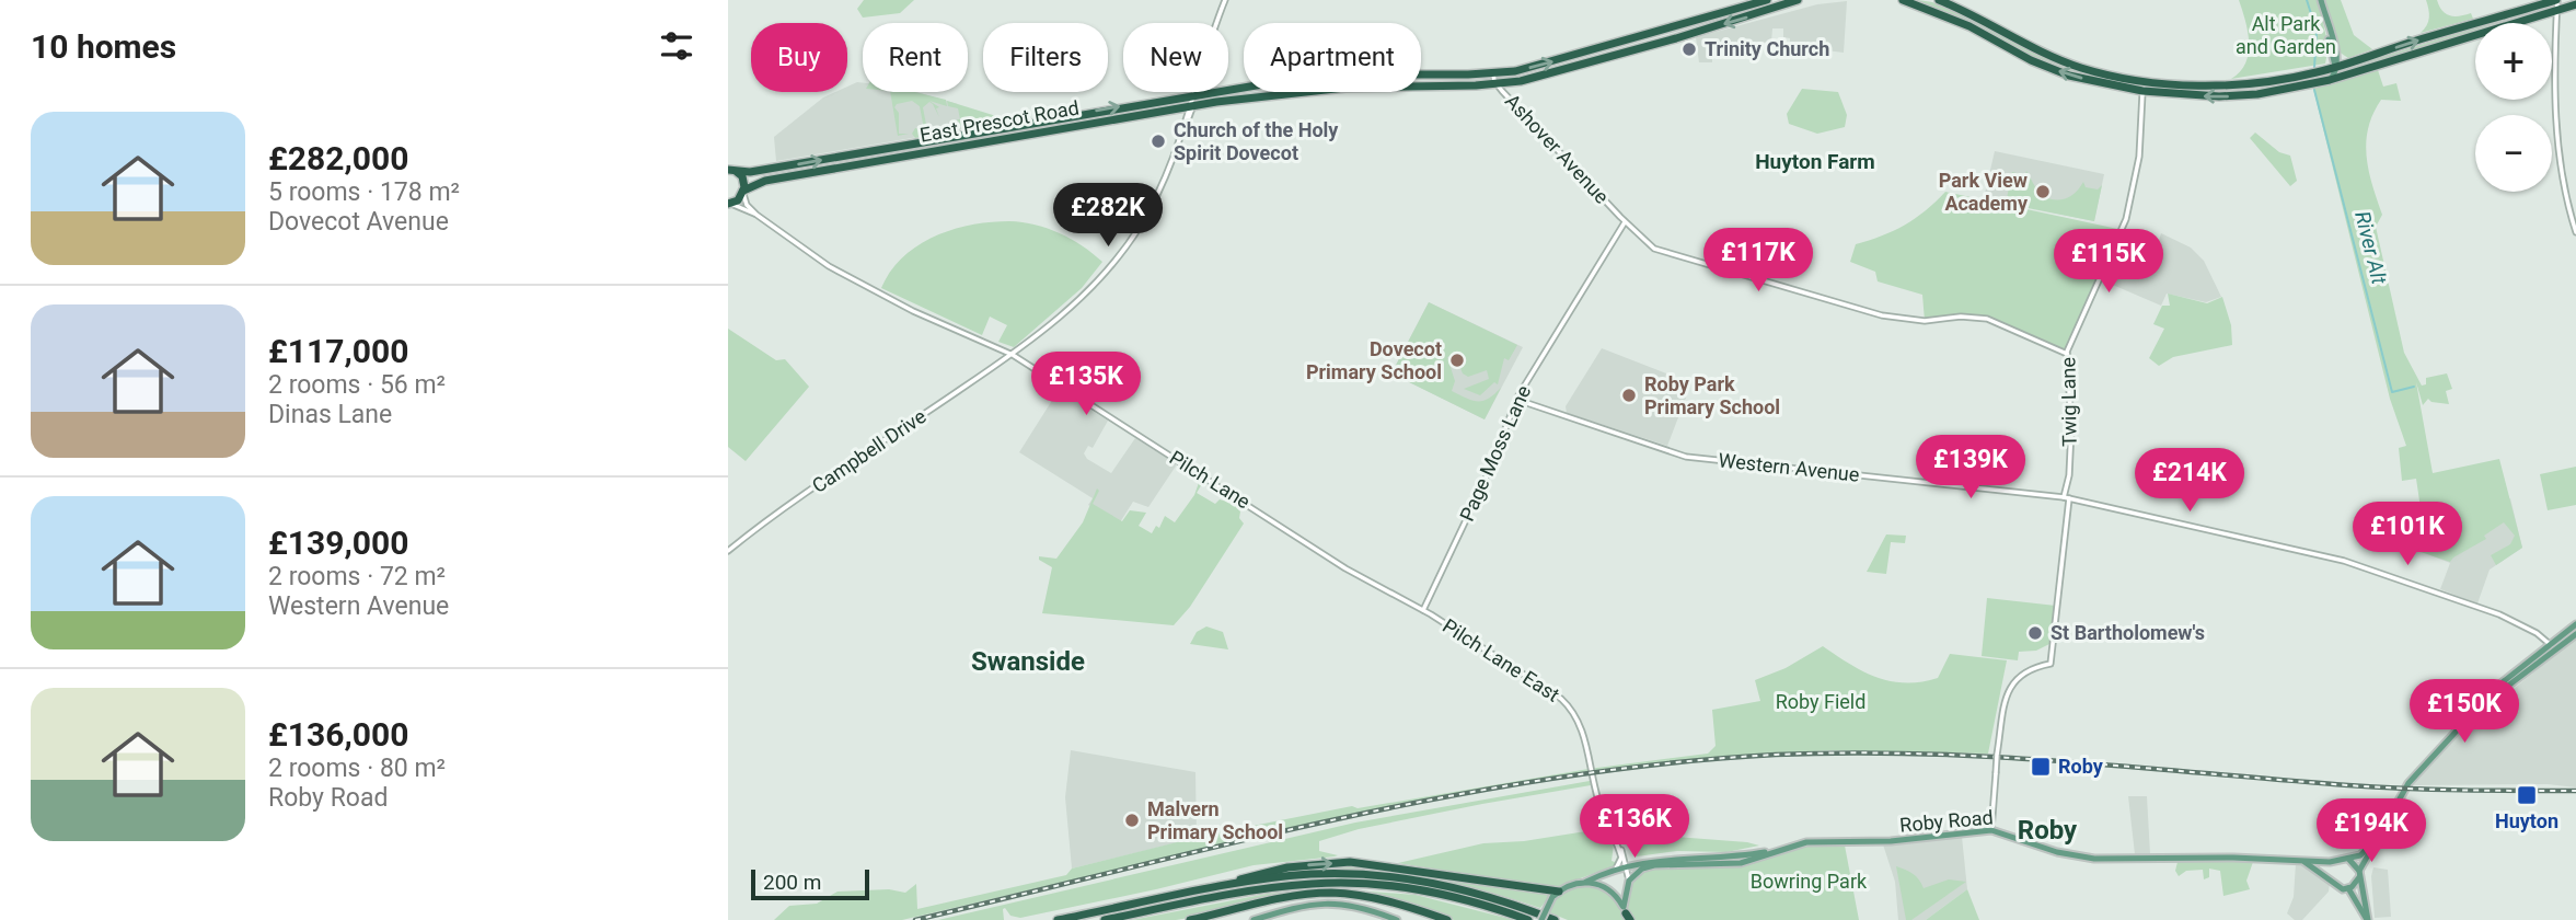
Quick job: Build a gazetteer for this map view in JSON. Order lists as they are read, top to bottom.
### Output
{
  "streets": {
    "highway": ["East Prescot Road"],
    "main road": ["Roby Road"],
    "street": [
      "Ashover Avenue",
      "Twig Lane",
      "Campbell Drive",
      "Page Moss Lane",
      "Western Avenue",
      "Pilch Lane",
      "Pilch Lane East"
    ]
  },
  "crossings": [
    ["East Prescot Road", "Ashover Avenue"],
    ["East Prescot Road", "Campbell Drive"],
    ["East Prescot Road", "Pilch Lane"],
    ["Ashover Avenue", "Twig Lane"],
    ["Ashover Avenue", "Page Moss Lane"],
    ["Twig Lane", "Western Avenue"],
    ["Twig Lane", "Roby Road"],
    ["Campbell Drive", "Pilch Lane"],
    ["Page Moss Lane", "Western Avenue"],
    ["Page Moss Lane", "Pilch Lane"],
    ["Page Moss Lane", "Pilch Lane East"],
    ["Pilch Lane", "Pilch Lane East"],
    ["Pilch Lane East", "Roby Road"]
  ],
  "districts": ["Huyton Farm", "Swanside", "Roby"],
  "water": ["River Alt"],
  "parks": ["Alt Park and Garden", "Roby Field", "Bowring Park"],
  "places": {
    "other": [
      "Trinity Church",
      "Church of the Holy Spirit Dovecot",
      "Park View Academy",
      "Dovecot Primary School",
      "Roby Park Primary School",
      "St Bartholomew's",
      "Malvern Primary School"
    ],
    "transit": ["Roby", "Huyton"]
  },
  "scale_bar": "200 m",
  "page": {
    "heading": "10 homes",
    "map_buttons": ["+", "−"],
    "chip": [
      "Buy",
      "Rent",
      "Filters",
      "New",
      "Apartment"
    ],
    "list": [
      {
        "name": "£282,000",
        "note": "5 rooms · 178 m² · Dovecot Avenue"
      },
      {
        "name": "£117,000",
        "note": "2 rooms · 56 m² · Dinas Lane"
      },
      {
        "name": "£139,000",
        "note": "2 rooms · 72 m² · Western Avenue"
      },
      {
        "name": "£136,000",
        "note": "2 rooms · 80 m² · Roby Road"
      }
    ],
    "price": [
      "£282K",
      "£117K",
      "£115K",
      "£135K",
      "£139K",
      "£214K",
      "£101K",
      "£150K",
      "£136K",
      "£194K"
    ],
    "scale": "200 m"
  }
}
